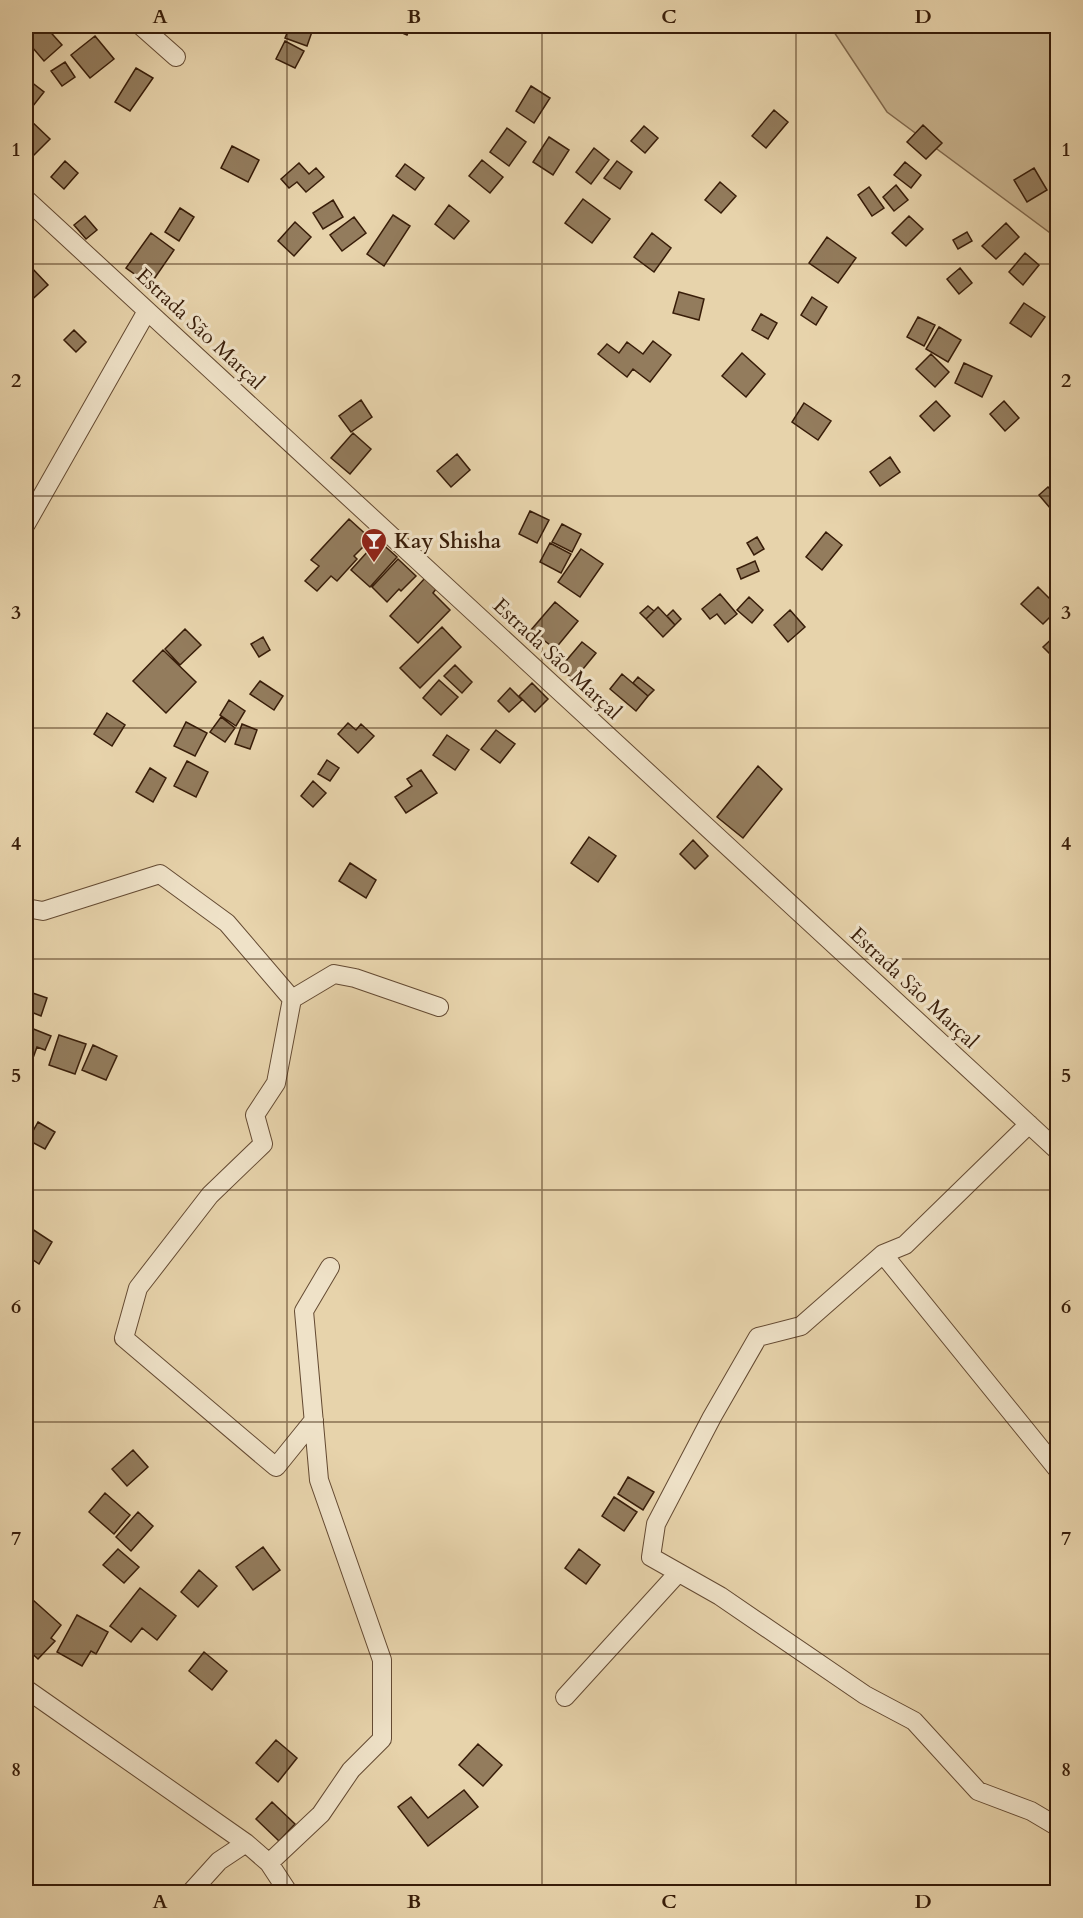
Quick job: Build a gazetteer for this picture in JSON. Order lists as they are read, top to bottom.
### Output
{
  "streets": {
    "street": ["Estrada São Marçal"]
  },
  "places": {
    "bar": ["Kay Shisha"]
  },
  "grid": {
    "columns": [
      "A",
      "B",
      "C",
      "D"
    ],
    "rows": [
      "1",
      "2",
      "3",
      "4",
      "5",
      "6",
      "7",
      "8"
    ]
  }
}
